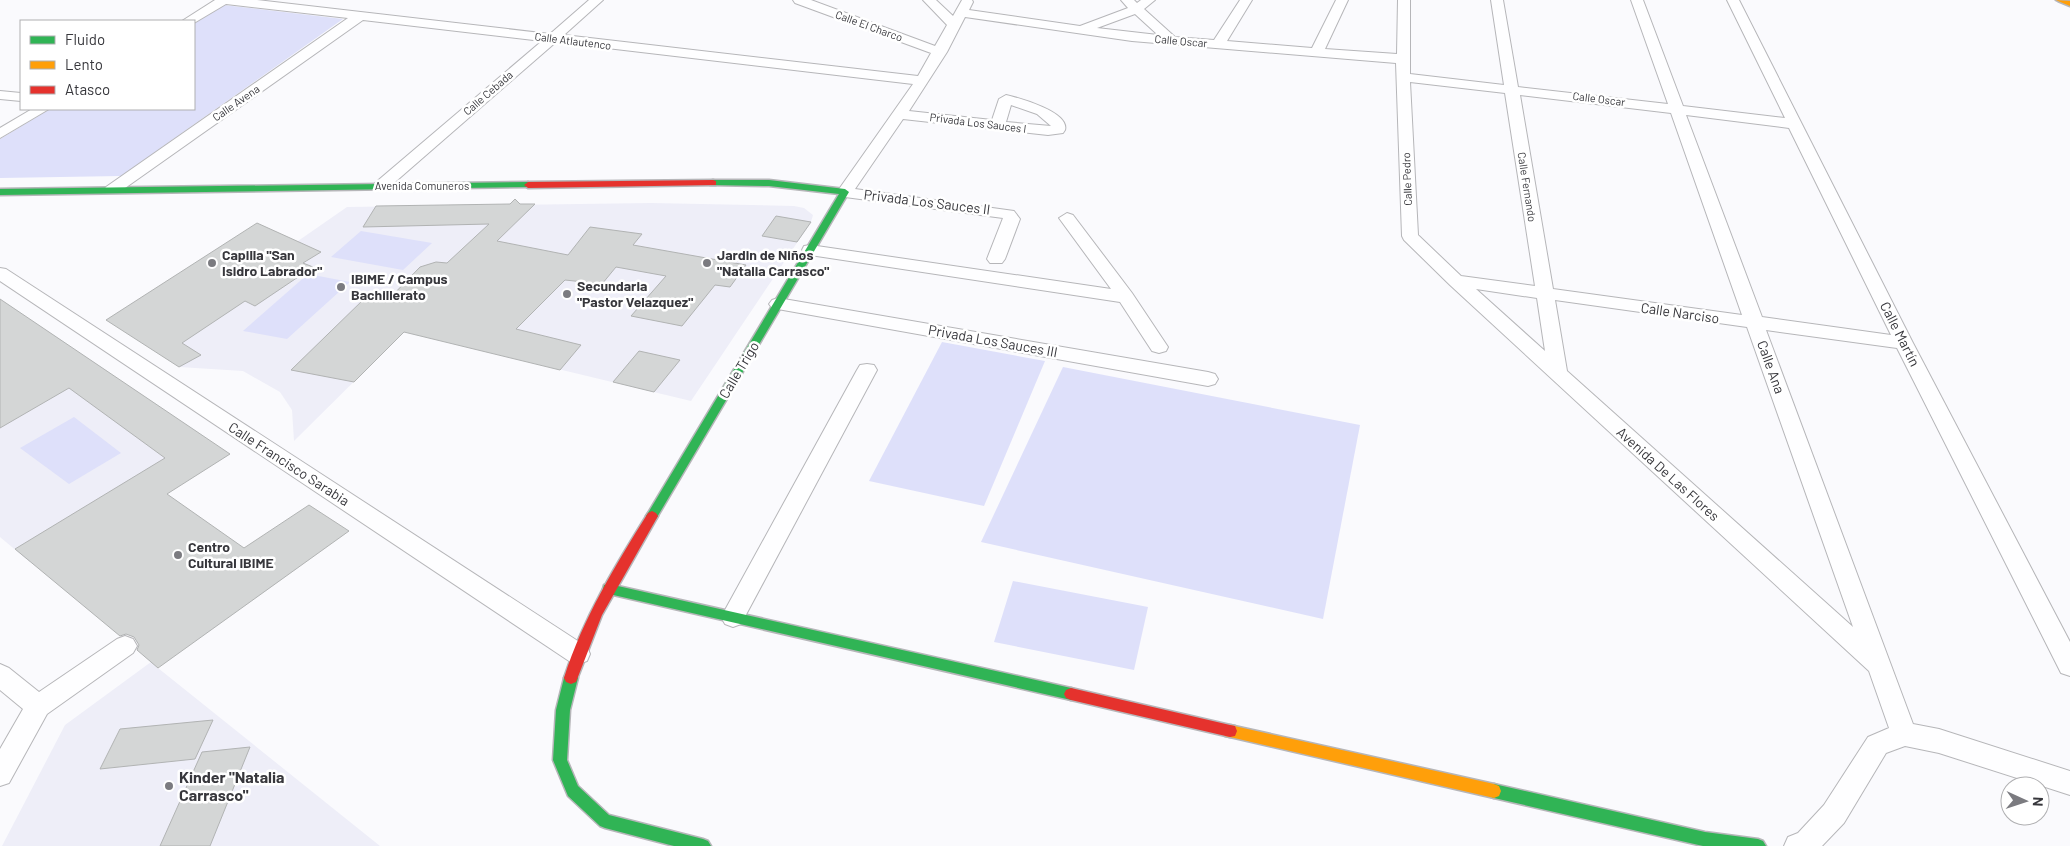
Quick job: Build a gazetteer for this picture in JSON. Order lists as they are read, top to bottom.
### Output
{
  "streets": {
    "main road": ["Avenida Comuneros", "Calle Trigo"],
    "street": [
      "Calle El Charco",
      "Calle Atlautenco",
      "Calle Oscar",
      "Calle Cebada",
      "Calle Avena",
      "Privada Los Sauces I",
      "Calle Pedro",
      "Calle Fernando",
      "Privada Los Sauces II",
      "Calle Narciso",
      "Calle Martín",
      "Privada Los Sauces III",
      "Calle Ana",
      "Calle Francisco Sarabia",
      "Avenida De Las Flores"
    ]
  },
  "crossings": [
    ["Calle El Charco", "Calle Trigo"],
    ["Calle Atlautenco", "Calle Cebada"],
    ["Calle Atlautenco", "Calle Avena"],
    ["Calle Atlautenco", "Calle Trigo"],
    ["Calle Oscar", "Calle Pedro"],
    ["Calle Oscar", "Calle Fernando"],
    ["Calle Oscar", "Calle Martín"],
    ["Calle Oscar", "Calle Ana"],
    ["Calle Oscar", "Calle Trigo"],
    ["Calle Cebada", "Avenida Comuneros"],
    ["Calle Avena", "Avenida Comuneros"],
    ["Privada Los Sauces I", "Calle Trigo"],
    ["Calle Pedro", "Calle Narciso"],
    ["Calle Pedro", "Avenida De Las Flores"],
    ["Avenida Comuneros", "Privada Los Sauces II"],
    ["Avenida Comuneros", "Calle Trigo"],
    ["Calle Fernando", "Calle Narciso"],
    ["Calle Fernando", "Avenida De Las Flores"],
    ["Privada Los Sauces II", "Calle Trigo"],
    ["Calle Narciso", "Calle Martín"],
    ["Calle Narciso", "Calle Ana"],
    ["Calle Narciso", "Avenida De Las Flores"],
    ["Privada Los Sauces III", "Calle Trigo"],
    ["Calle Ana", "Avenida De Las Flores"],
    ["Calle Trigo", "Calle Francisco Sarabia"]
  ],
  "places": [
    "Capilla \"San Isidro Labrador\"",
    "Jardin de Niños \"Natalia Carrasco\"",
    "IBIME / Campus Bachillerato",
    "Secundaria \"Pastor Velazquez\"",
    "Centro Cultural IBIME",
    "Kinder \"Natalia Carrasco\""
  ],
  "legend": ["Fluido", "Lento", "Atasco"],
  "north": "right"
}
